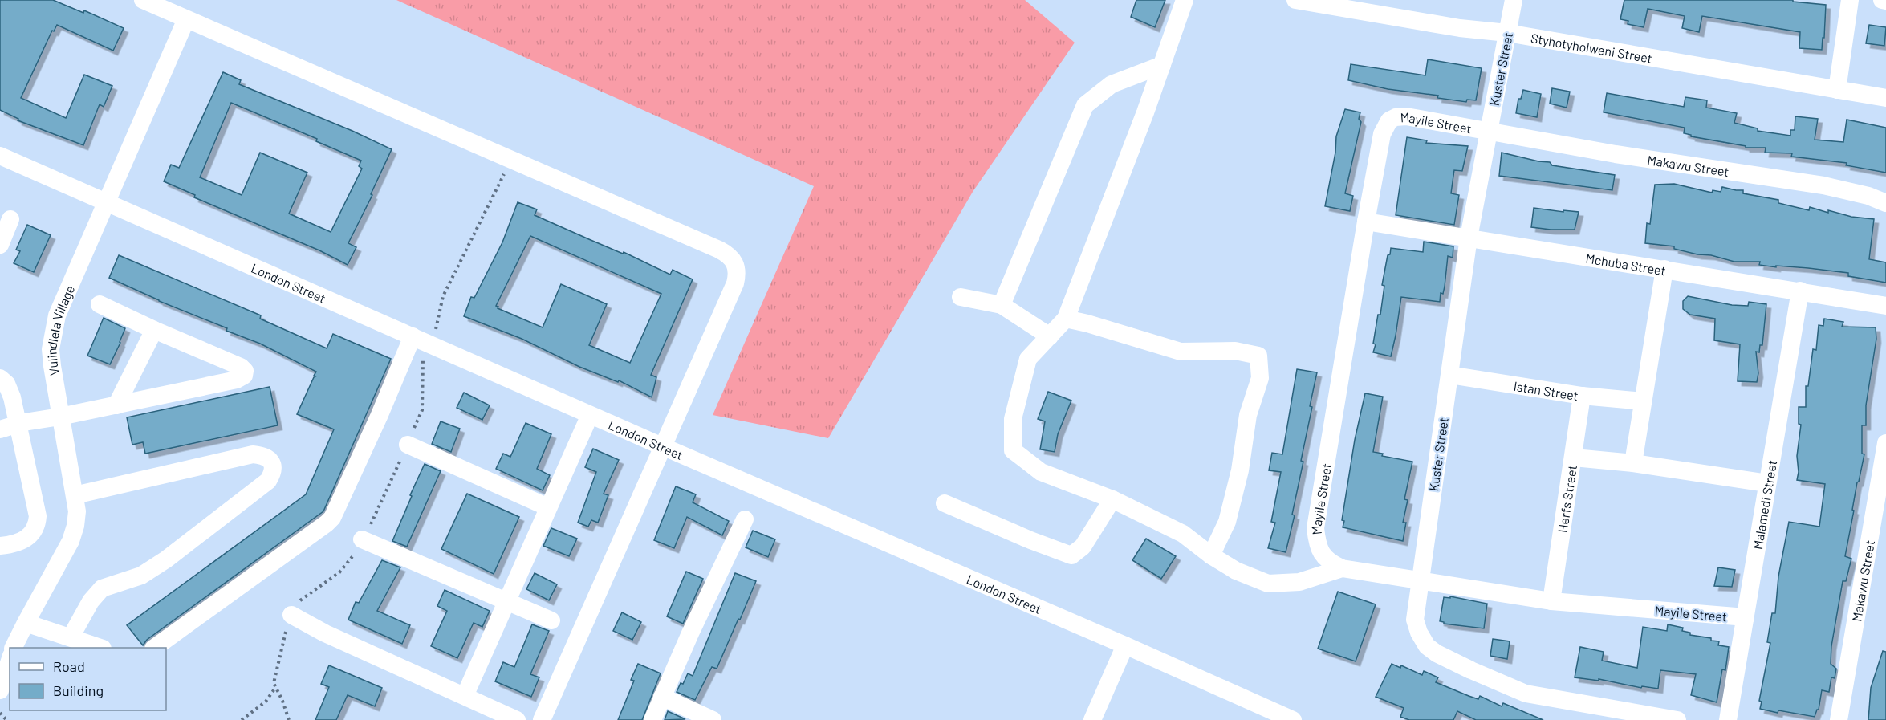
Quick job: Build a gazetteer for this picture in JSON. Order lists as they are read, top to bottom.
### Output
{
  "streets": {
    "street": [
      "Styhotyholweni Street",
      "Kuster Street",
      "Mayile Street",
      "Makawu Street",
      "Mchuba Street",
      "London Street",
      "Vulindlela Village",
      "Istan Street",
      "Herfs Street",
      "Malamedi Street"
    ]
  },
  "crossings": [
    ["Styhotyholweni Street", "Kuster Street"],
    ["Kuster Street", "Mayile Street"],
    ["Kuster Street", "Makawu Street"],
    ["Kuster Street", "Mchuba Street"],
    ["Kuster Street", "Istan Street"],
    ["Mayile Street", "Makawu Street"],
    ["Mayile Street", "Mchuba Street"],
    ["Mayile Street", "Herfs Street"],
    ["Mayile Street", "Malamedi Street"],
    ["Mchuba Street", "Malamedi Street"],
    ["London Street", "Vulindlela Village"],
    ["Istan Street", "Herfs Street"]
  ],
  "legend": ["Road", "Building"]
}
